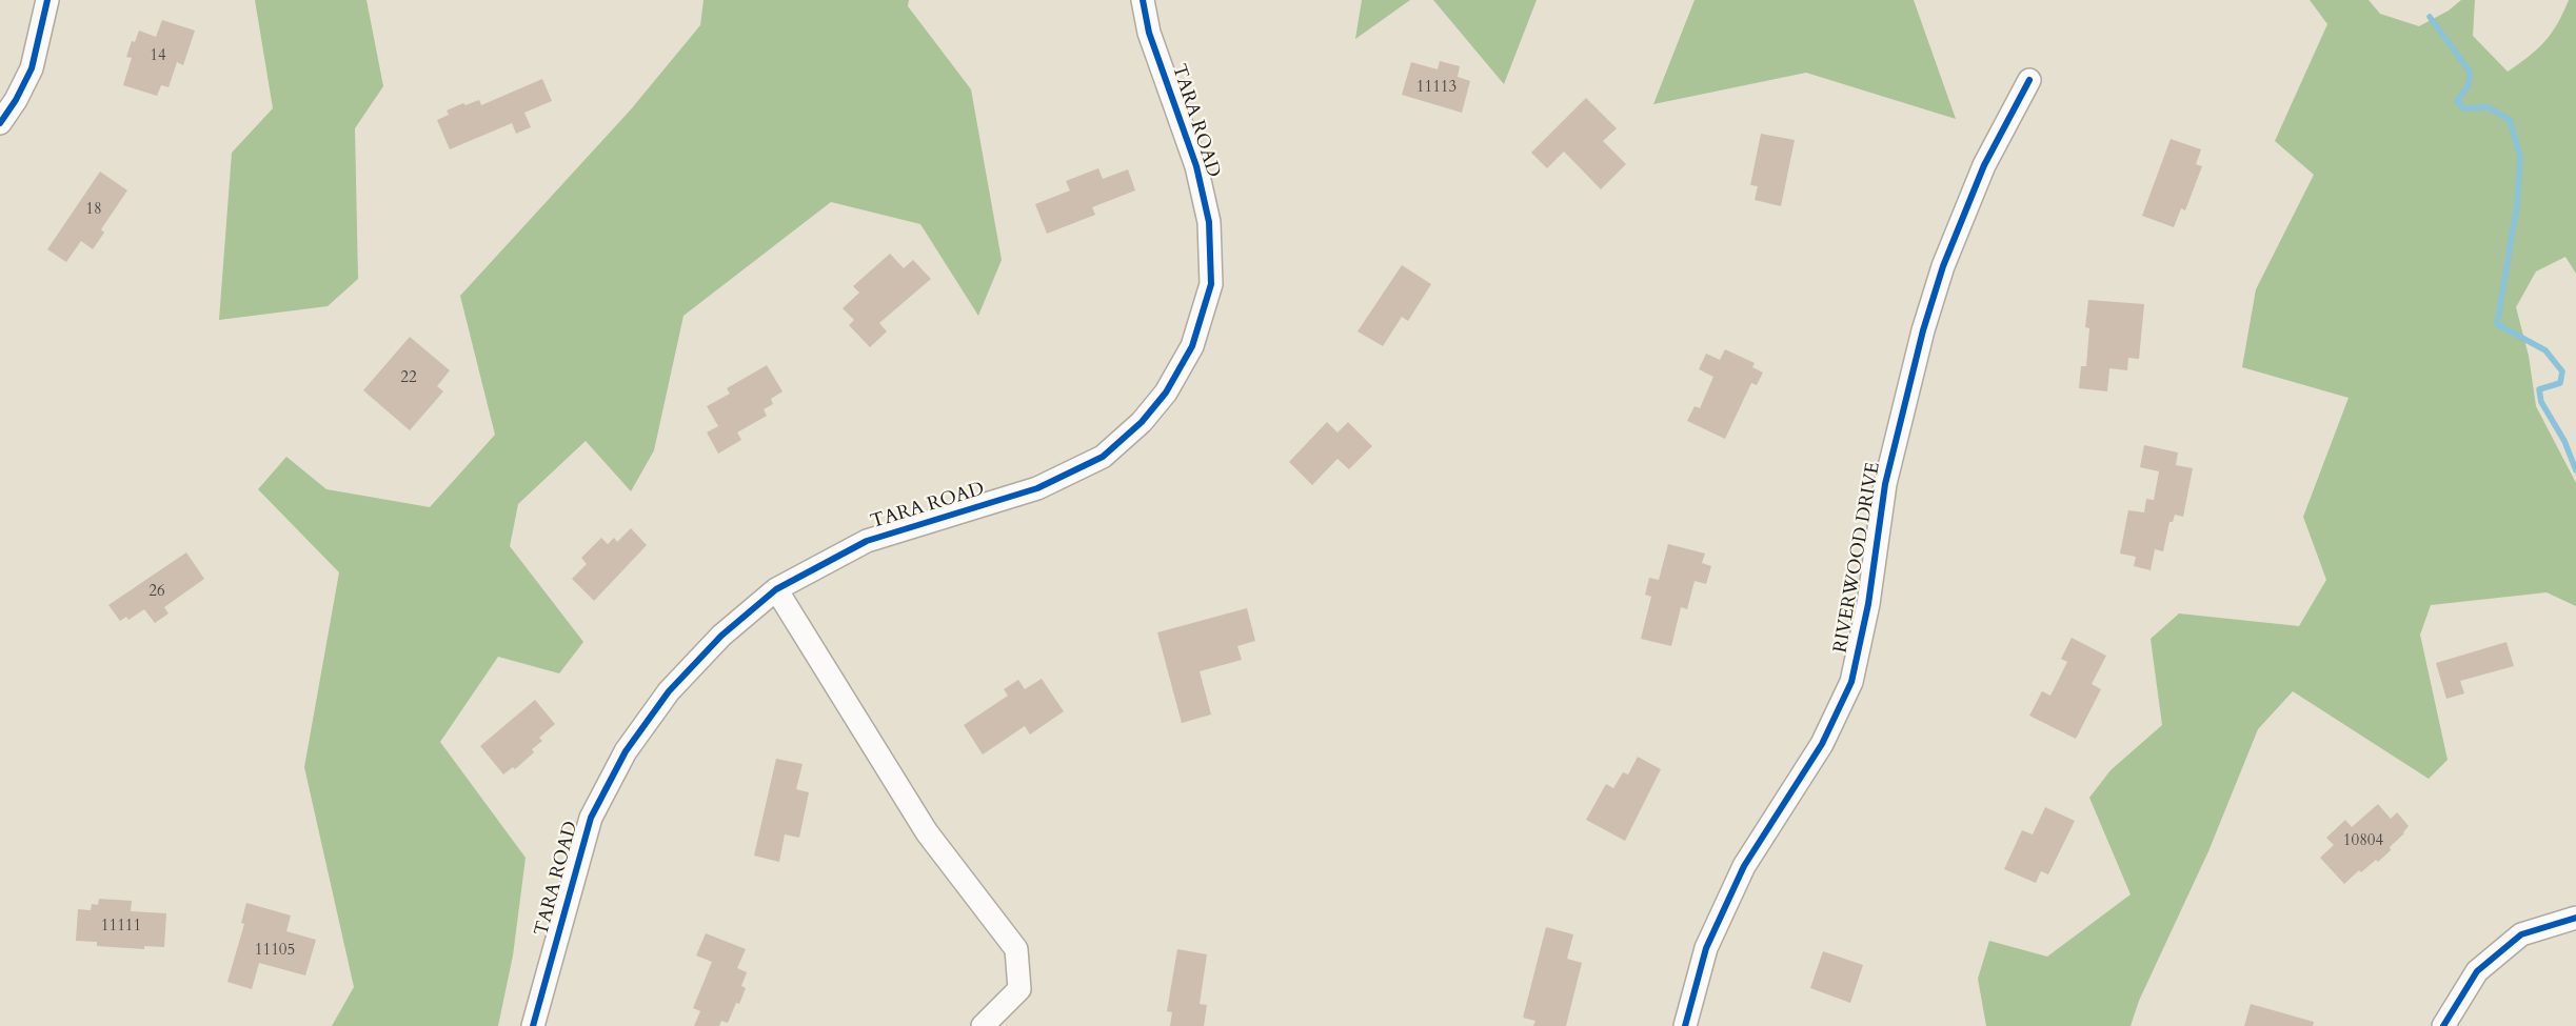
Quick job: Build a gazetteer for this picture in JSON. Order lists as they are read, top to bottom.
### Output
{
  "streets": {
    "street": ["TARA ROAD", "RIVERWOOD DRIVE"]
  },
  "house_numbers": [
    "14",
    "11113",
    "18",
    "22",
    "26",
    "10804",
    "11111",
    "11105"
  ]
}
